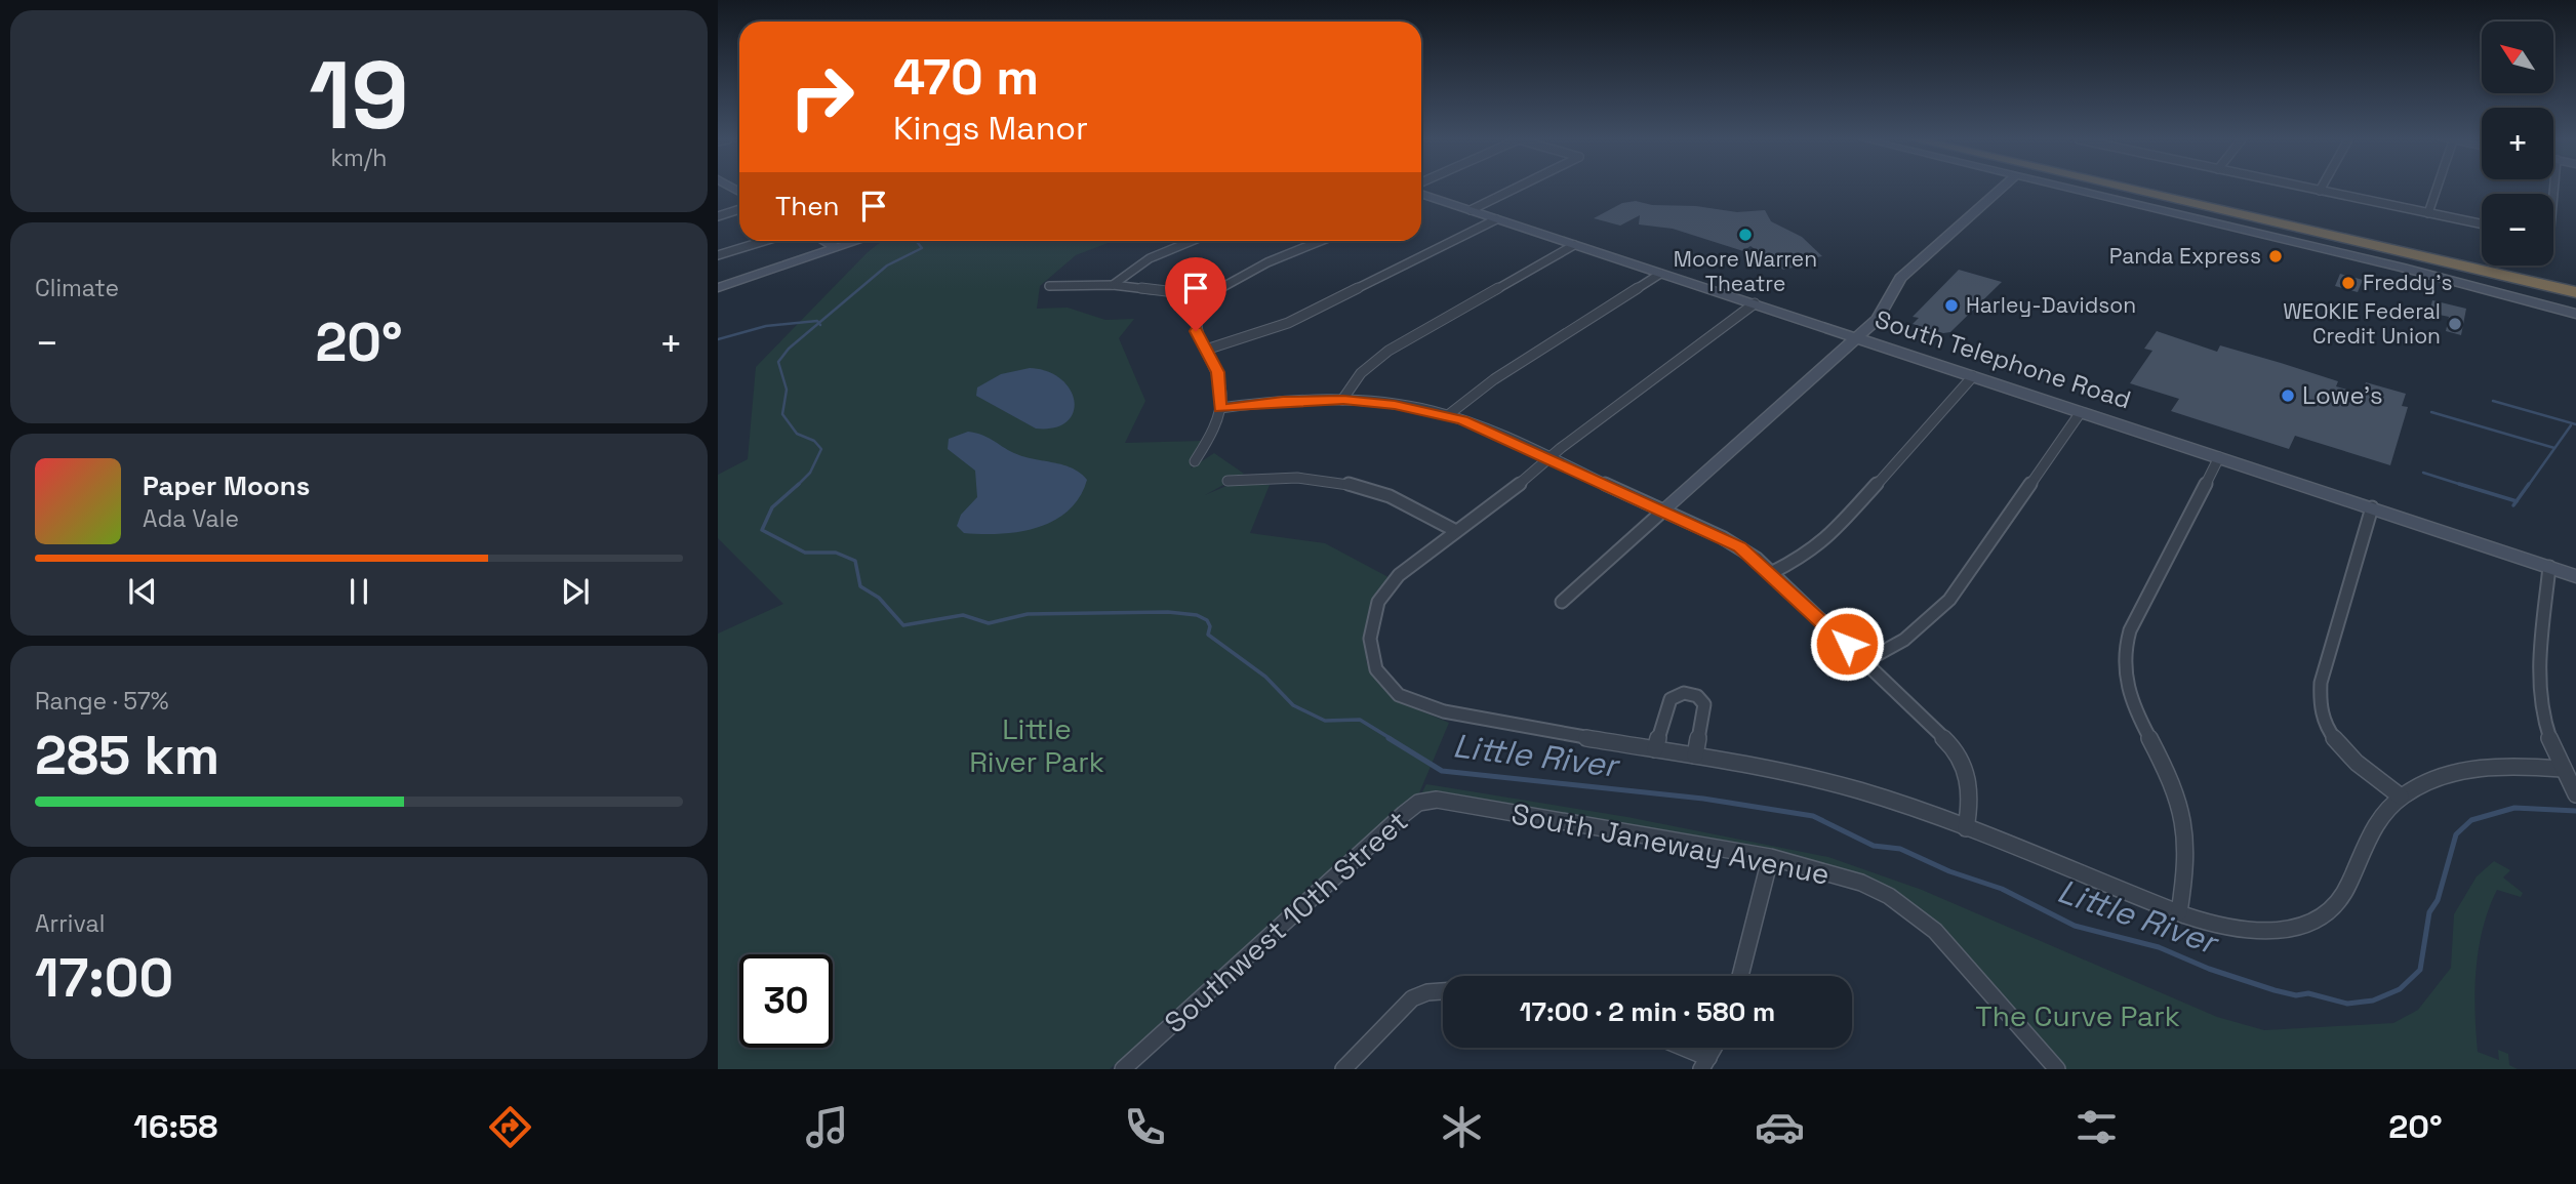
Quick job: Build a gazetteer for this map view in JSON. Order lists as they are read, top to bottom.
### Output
{
  "streets": {
    "street": ["South Telephone Road", "South Janeway Avenue", "Southwest 10th Street"]
  },
  "crossings": [
    ["South Janeway Avenue", "Southwest 10th Street"]
  ],
  "water": ["Little River"],
  "parks": ["Little River Park", "The Curve Park"],
  "places": [
    "Moore Warren Theatre",
    "Panda Express",
    "Freddy's",
    "Harley-Davidson",
    "WEOKIE Federal Credit Union",
    "Lowe's"
  ],
  "north": "top left",
  "page": {
    "tile": [
      ["19", "km/h"],
      "Climate",
      ["Range · 57%", "285 km"],
      ["Arrival", "17:00"]
    ],
    "map_buttons": ["+", "−"],
    "turn": ["470 m", "Kings Manor"],
    "then": "Then",
    "heat": ["−", "20°", "+"],
    "song": ["Paper Moons", "Ada Vale"],
    "limit": "30",
    "trip": "17:00 · 2 min · 580 m",
    "tabs": ["16:58", "20°"]
  }
}
